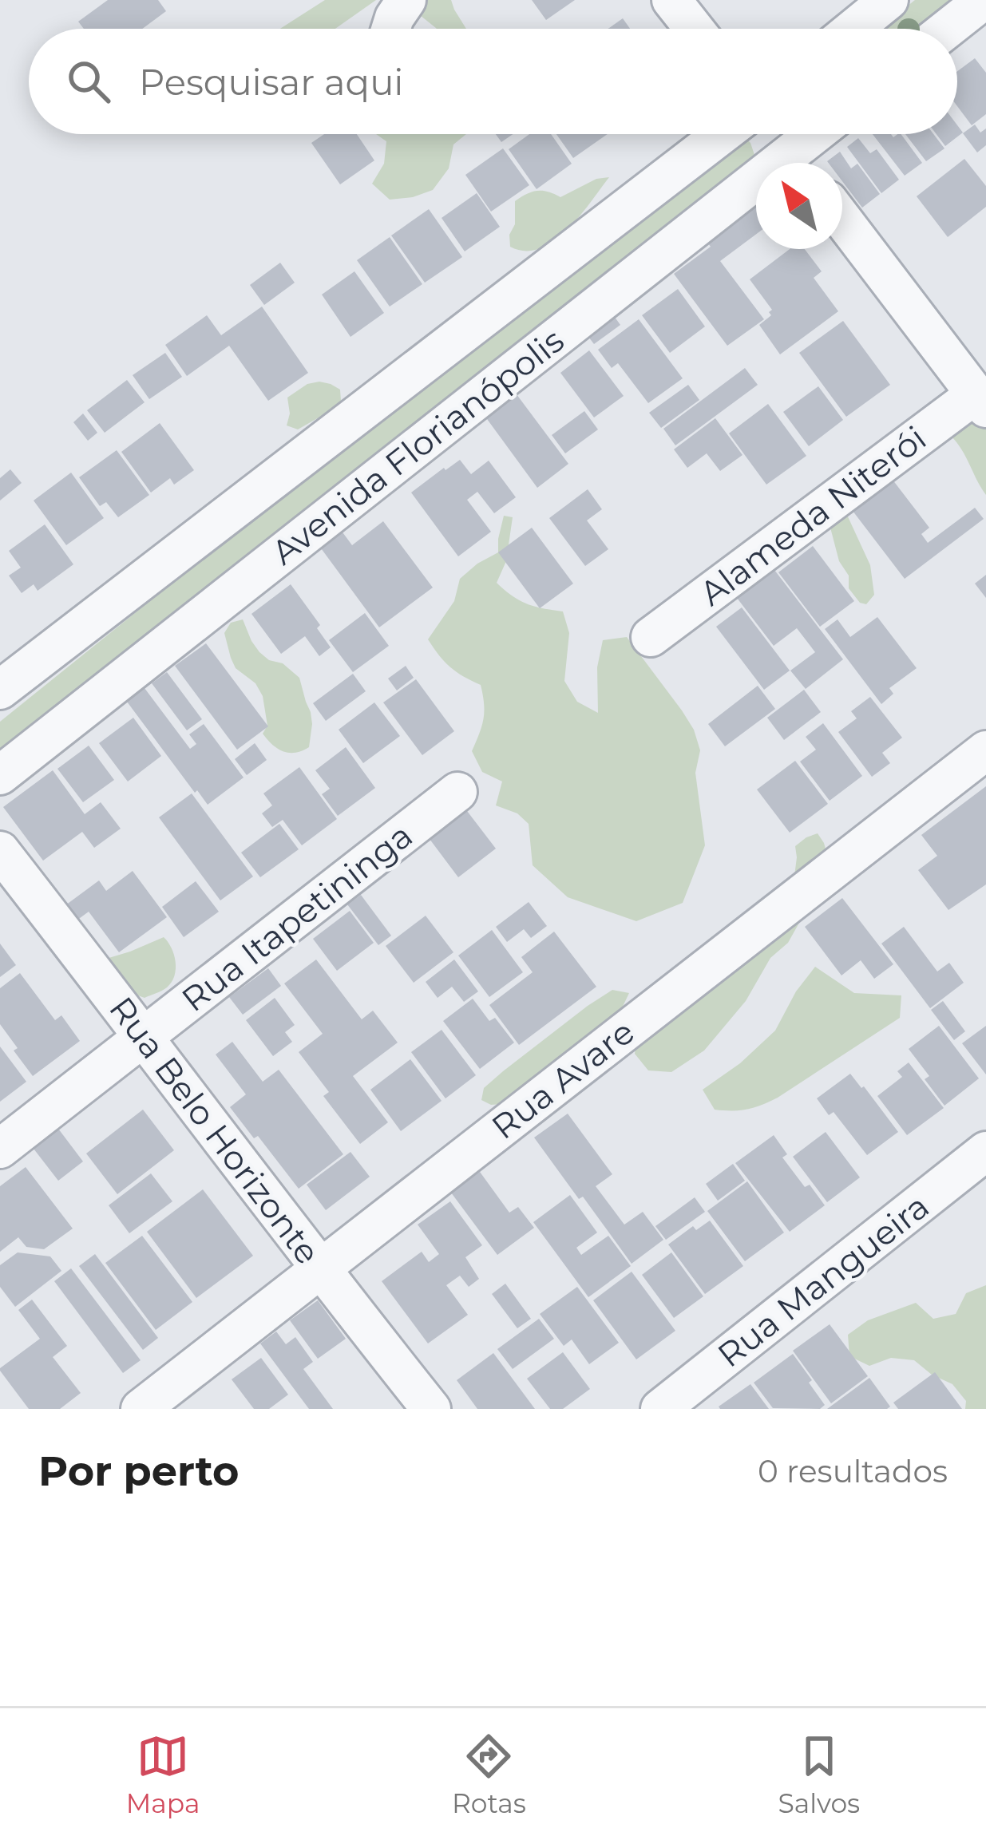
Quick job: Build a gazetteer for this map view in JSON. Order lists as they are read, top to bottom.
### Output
{
  "streets": {
    "street": [
      "Avenida Florianópolis",
      "Alameda Niterói",
      "Rua Itapetininga",
      "Rua Avare",
      "Rua Belo Horizonte",
      "Rua Mangueira"
    ]
  },
  "crossings": [
    ["Rua Itapetininga", "Rua Belo Horizonte"],
    ["Rua Avare", "Rua Belo Horizonte"]
  ],
  "north": "top left",
  "page": {
    "search": "Pesquisar aqui",
    "heading": ["Por perto", "0 resultados"],
    "nav": ["Mapa", "Rotas", "Salvos"]
  }
}
